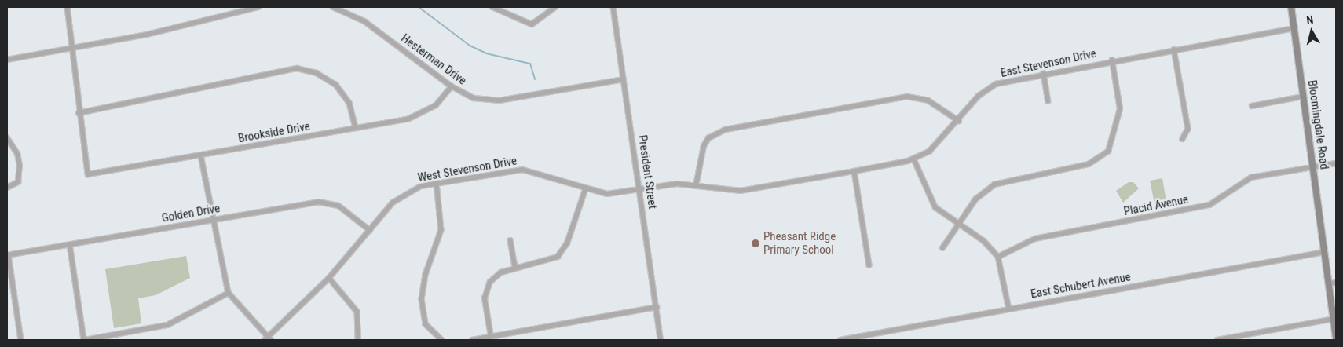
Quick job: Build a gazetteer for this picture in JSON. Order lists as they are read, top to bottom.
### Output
{
  "streets": {
    "main road": ["Bloomingdale Road"],
    "street": [
      "Hesterman Drive",
      "East Stevenson Drive",
      "Brookside Drive",
      "West Stevenson Drive",
      "President Street",
      "Placid Avenue",
      "Golden Drive",
      "East Schubert Avenue"
    ]
  },
  "crossings": [
    ["Hesterman Drive", "Brookside Drive"],
    ["Hesterman Drive", "President Street"],
    ["East Stevenson Drive", "Bloomingdale Road"],
    ["East Stevenson Drive", "West Stevenson Drive"],
    ["East Stevenson Drive", "President Street"],
    ["Bloomingdale Road", "Placid Avenue"],
    ["Bloomingdale Road", "East Schubert Avenue"],
    ["West Stevenson Drive", "President Street"],
    ["West Stevenson Drive", "Golden Drive"]
  ],
  "places": ["Pheasant Ridge Primary School"],
  "north": "top"
}
